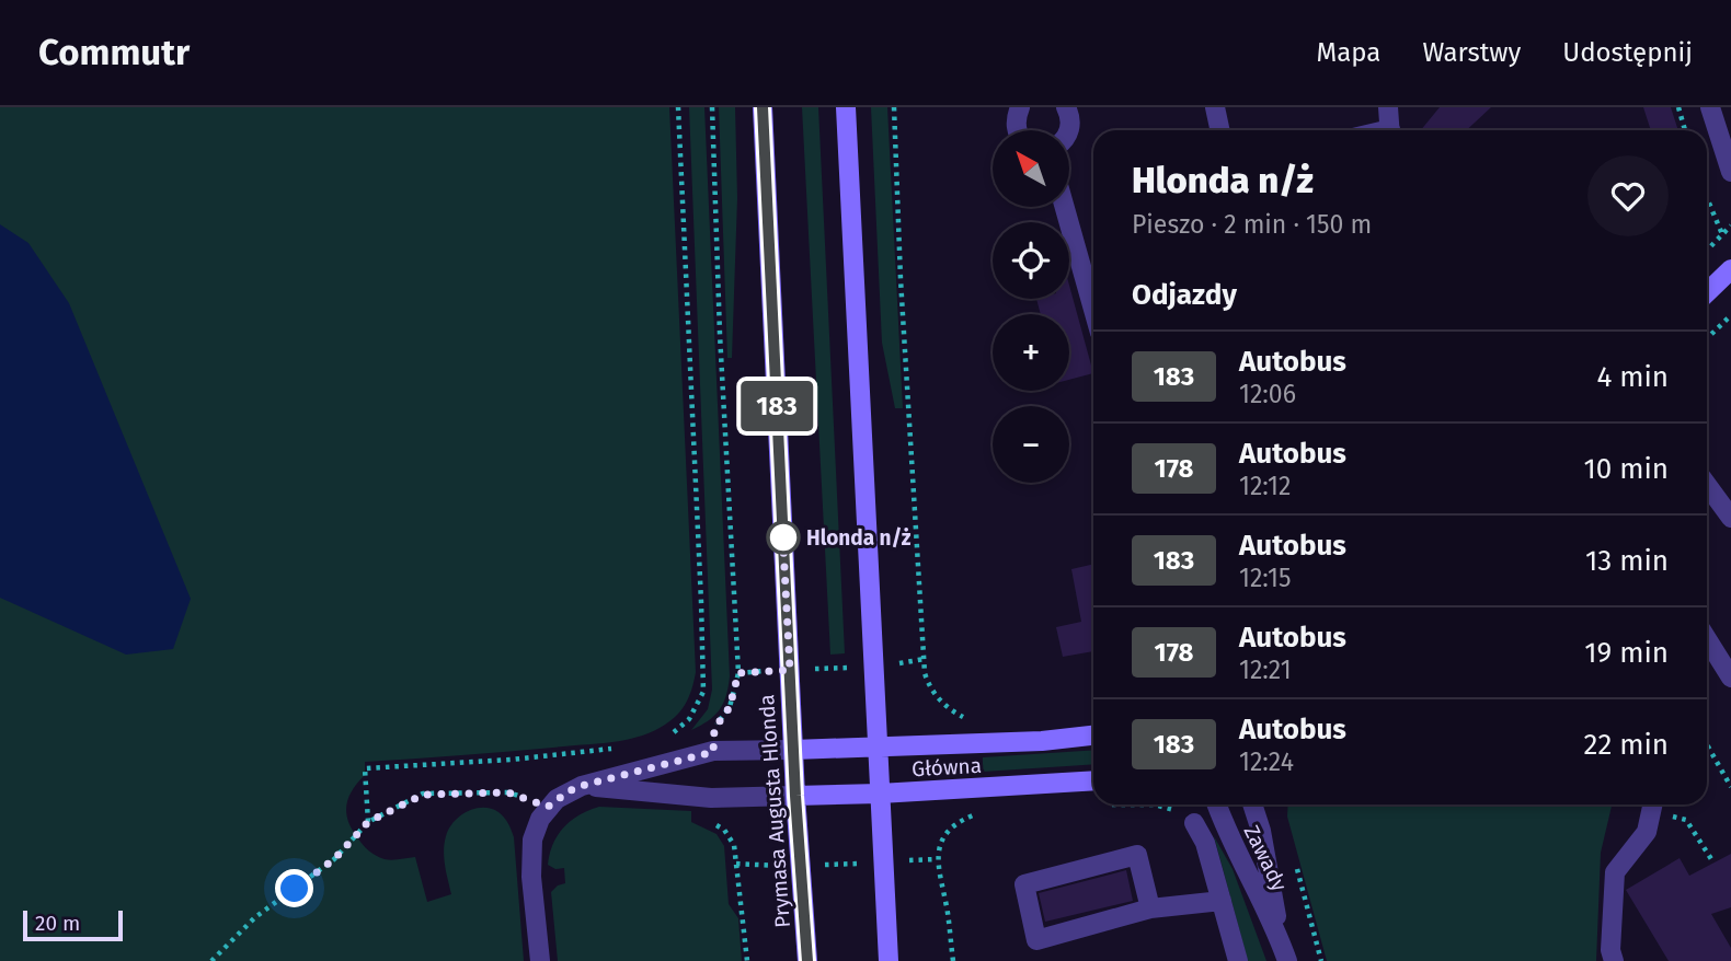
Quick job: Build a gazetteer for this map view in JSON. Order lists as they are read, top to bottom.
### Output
{
  "streets": {
    "main road": ["Główna", "Prymasa Augusta Hlonda"],
    "street": ["Zawady"]
  },
  "crossings": [
    ["Główna", "Prymasa Augusta Hlonda"]
  ],
  "places": ["Hlonda n/ż"],
  "lines": ["bus line 183"],
  "scale_bar": "20 m",
  "north": "top left",
  "page": {
    "header": "Commutr",
    "nav": ["Mapa", "Warstwy", "Udostępnij"],
    "on_map": "183",
    "map_buttons": ["+", "−"],
    "heading": [
      ["Hlonda n/ż", "Pieszo · 2 min · 150 m"],
      "Odjazdy"
    ],
    "list": [
      {
        "mark": "183",
        "name": "Autobus",
        "note": "12:06",
        "value": "4 min"
      },
      {
        "mark": "178",
        "name": "Autobus",
        "note": "12:12",
        "value": "10 min"
      },
      {
        "mark": "183",
        "name": "Autobus",
        "note": "12:15",
        "value": "13 min"
      },
      {
        "mark": "178",
        "name": "Autobus",
        "note": "12:21",
        "value": "19 min"
      },
      {
        "mark": "183",
        "name": "Autobus",
        "note": "12:24",
        "value": "22 min"
      }
    ],
    "scale": "20 m"
  }
}
